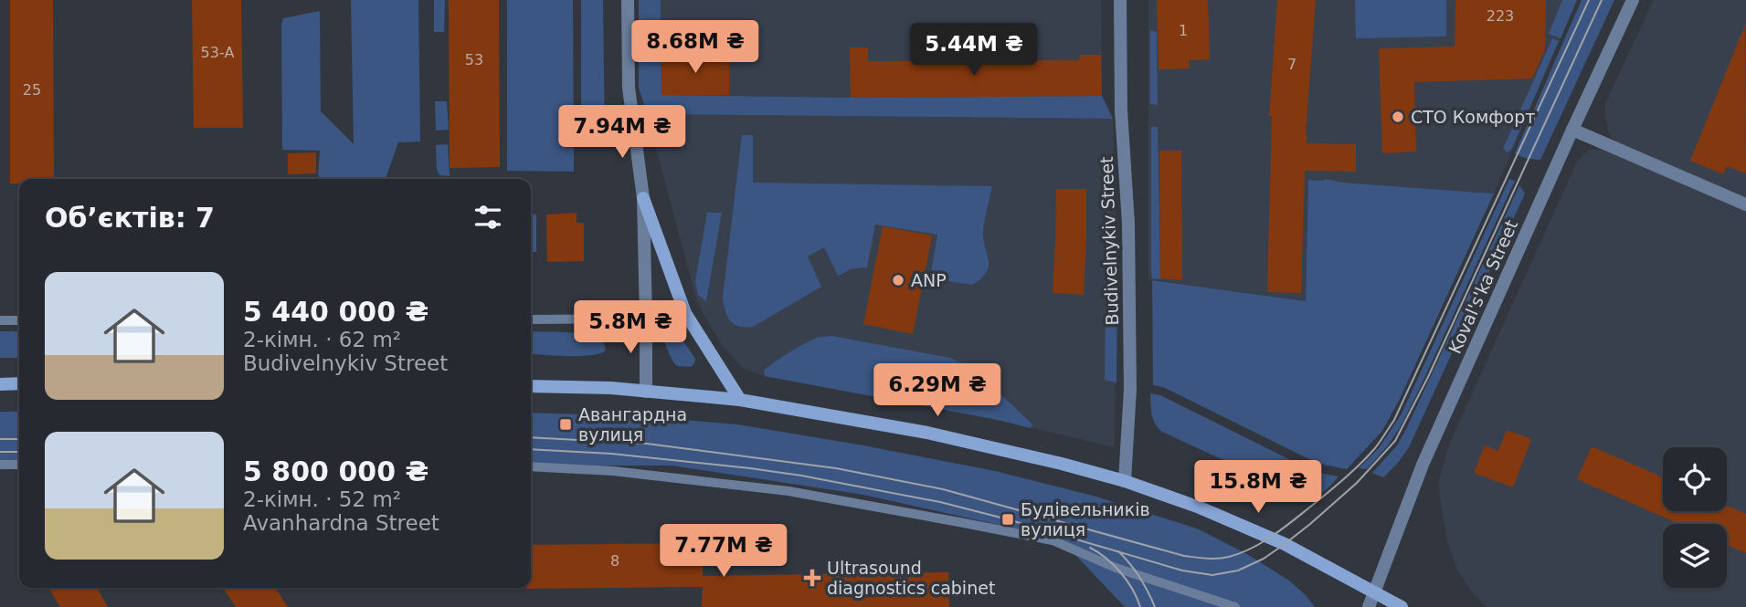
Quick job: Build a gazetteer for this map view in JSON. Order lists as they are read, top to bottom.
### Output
{
  "streets": {
    "street": ["Budivelnykiv Street", "Koval's'ka Street"]
  },
  "places": {
    "other": ["СТО Комфорт", "ANP"],
    "transit": ["Авангардна вулиця", "Будівельників вулиця"],
    "health": ["Ultrasound diagnostics cabinet"]
  },
  "house_numbers": [
    "223",
    "1",
    "53-А",
    "53",
    "7",
    "25",
    "8"
  ],
  "page": {
    "price": [
      "8.68M ₴",
      "5.44M ₴",
      "7.94M ₴",
      "5.8M ₴",
      "6.29M ₴",
      "15.8M ₴",
      "7.77M ₴"
    ],
    "heading": "Об’єктів: 7",
    "list": [
      {
        "name": "5 440 000 ₴",
        "note": "2-кімн. · 62 m² · Budivelnykiv Street"
      },
      {
        "name": "5 800 000 ₴",
        "note": "2-кімн. · 52 m² · Avanhardna Street"
      }
    ]
  }
}
